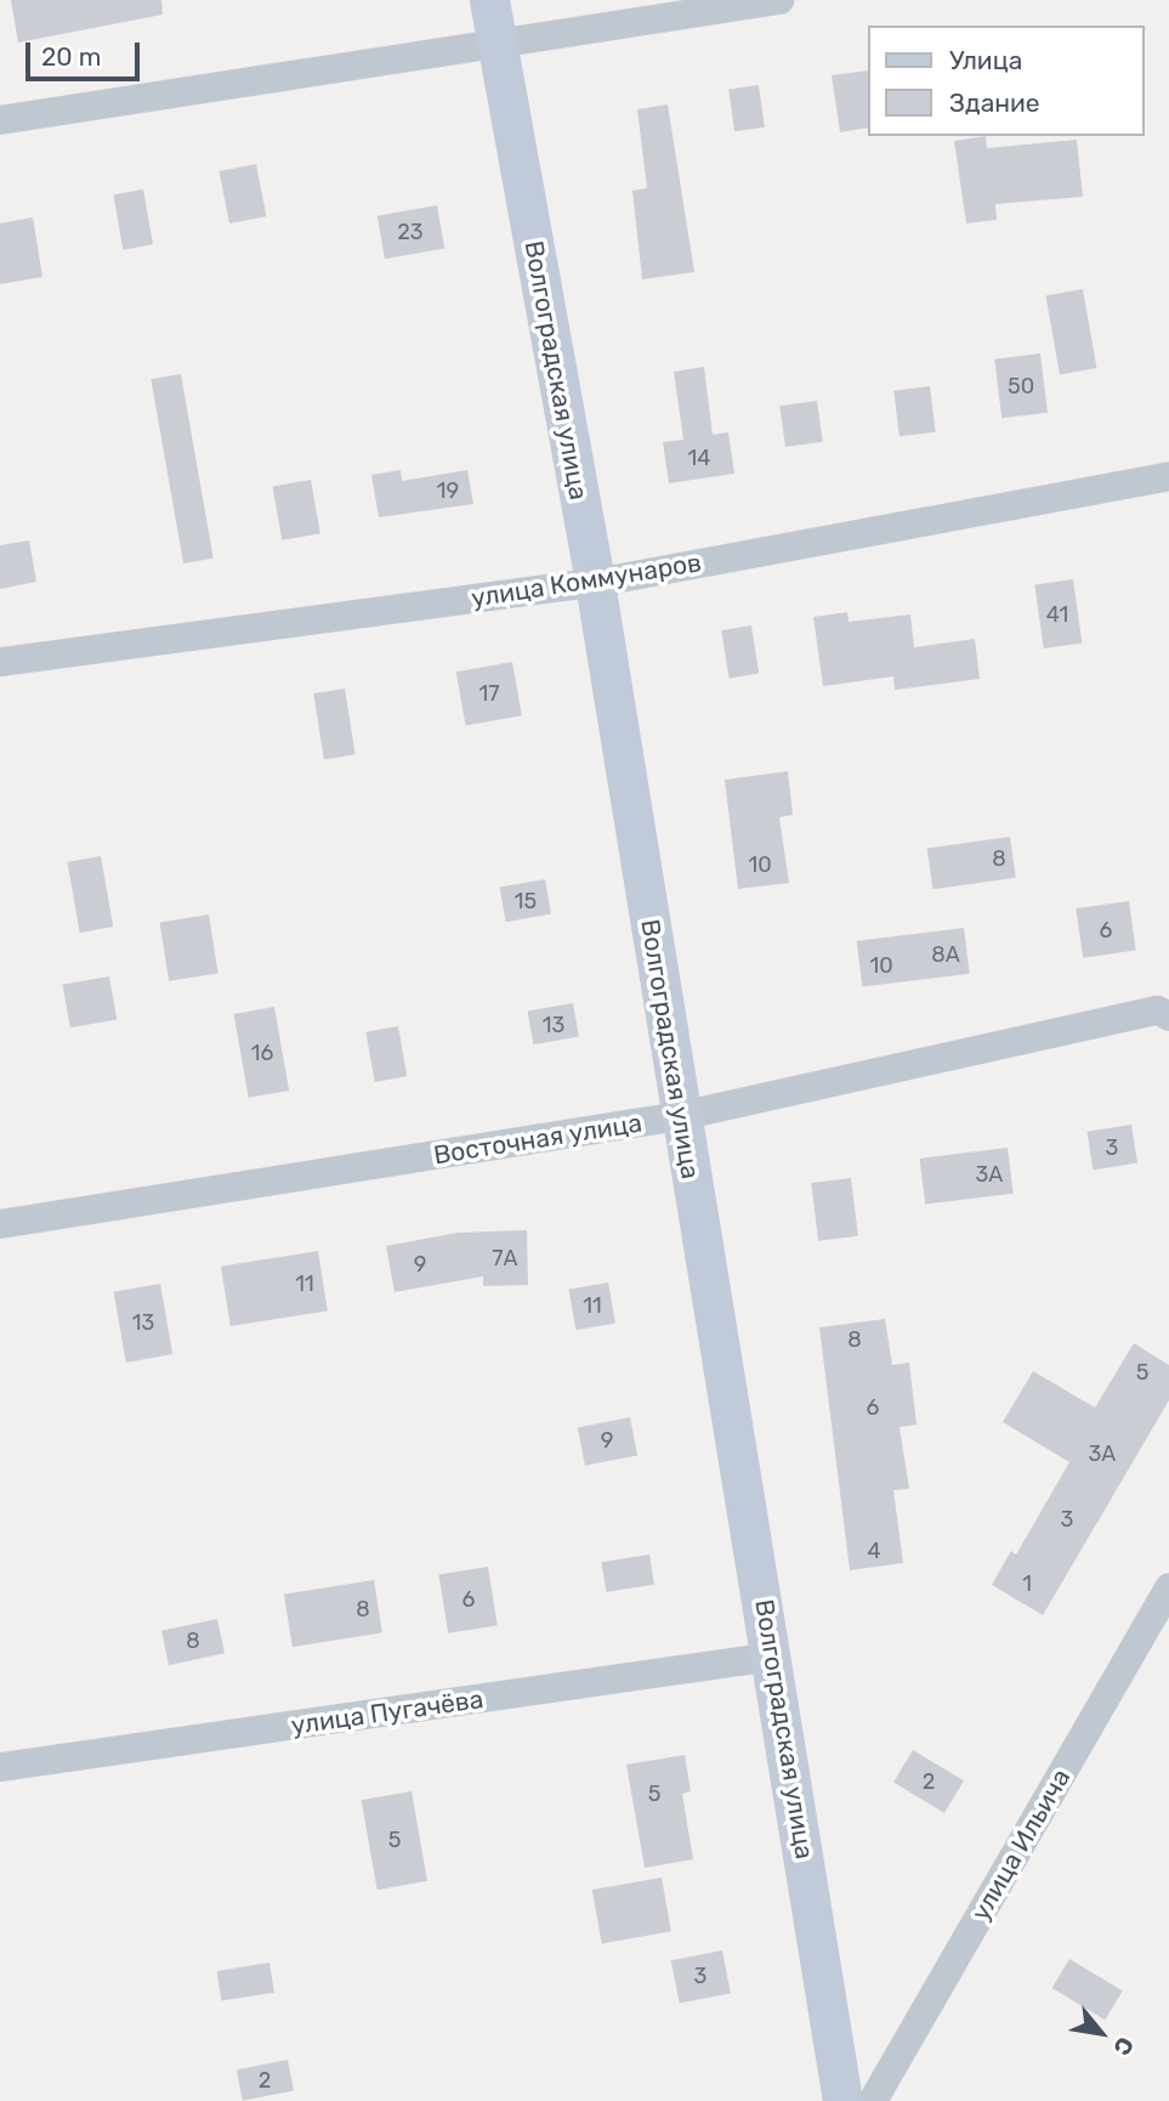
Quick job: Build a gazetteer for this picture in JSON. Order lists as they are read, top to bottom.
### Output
{
  "streets": {
    "main road": ["Волгоградская улица"],
    "street": [
      "улица Коммунаров",
      "Восточная улица",
      "улица Пугачёва",
      "улица Ильича"
    ]
  },
  "crossings": [
    ["Волгоградская улица", "улица Коммунаров"],
    ["Волгоградская улица", "Восточная улица"],
    ["Волгоградская улица", "улица Пугачёва"]
  ],
  "house_numbers": [
    "23",
    "50",
    "14",
    "19",
    "41",
    "17",
    "8",
    "10",
    "15",
    "6",
    "8А",
    "10",
    "13",
    "16",
    "3",
    "3А",
    "7А",
    "9",
    "11",
    "11",
    "13",
    "8",
    "5",
    "6",
    "9",
    "3А",
    "3",
    "4",
    "1",
    "6",
    "8",
    "8",
    "2",
    "5",
    "5",
    "3",
    "2"
  ],
  "legend": ["Улица", "Здание"],
  "scale_bar": "20 m",
  "north": "bottom right"
}
